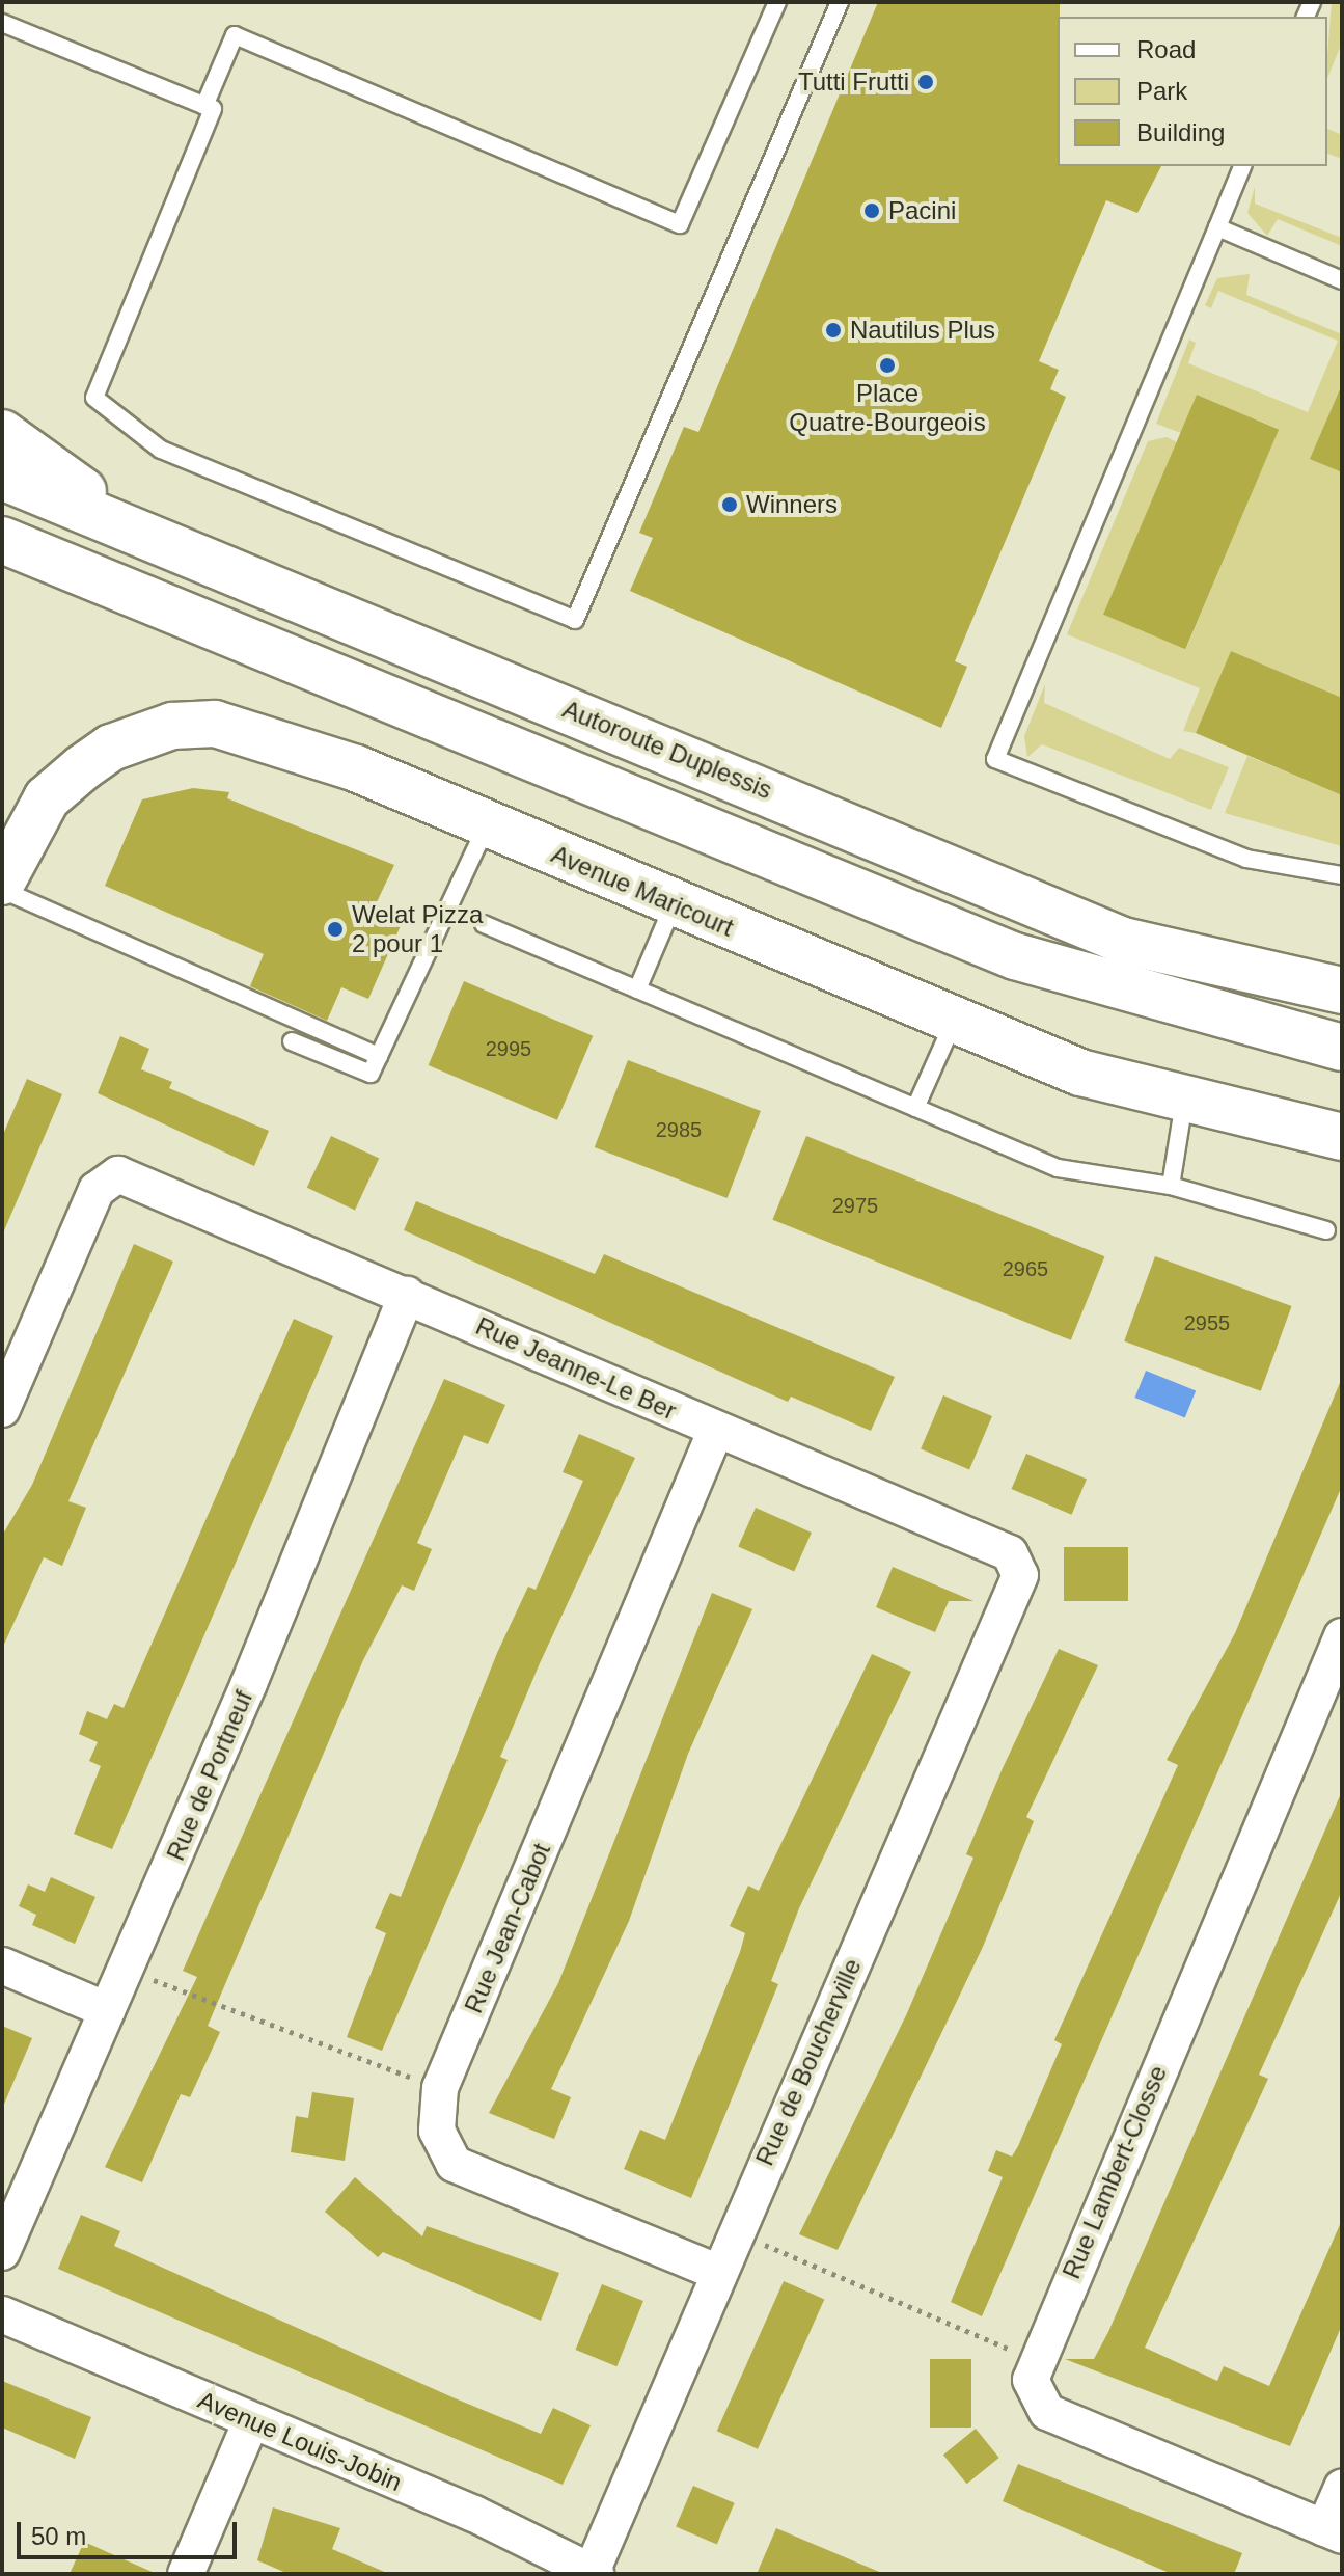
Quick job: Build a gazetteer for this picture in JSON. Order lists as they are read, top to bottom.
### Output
{
  "streets": {
    "main road": ["Autoroute Duplessis", "Avenue Maricourt"],
    "street": [
      "Rue Jeanne-Le Ber",
      "Rue de Portneuf",
      "Rue Jean-Cabot",
      "Rue de Boucherville",
      "Rue Lambert-Closse",
      "Avenue Louis-Jobin"
    ]
  },
  "crossings": [
    ["Rue Jeanne-Le Ber", "Rue de Portneuf"],
    ["Rue Jeanne-Le Ber", "Rue Jean-Cabot"],
    ["Rue Jeanne-Le Ber", "Rue de Boucherville"],
    ["Rue Jean-Cabot", "Rue de Boucherville"],
    ["Rue de Boucherville", "Avenue Louis-Jobin"]
  ],
  "places": [
    "Tutti Frutti",
    "Pacini",
    "Nautilus Plus",
    "Place Quatre-Bourgeois",
    "Winners",
    "Welat Pizza 2 pour 1"
  ],
  "house_numbers": [
    "2995",
    "2985",
    "2975",
    "2965",
    "2955"
  ],
  "legend": ["Road", "Park", "Building"],
  "scale_bar": "50 m"
}
